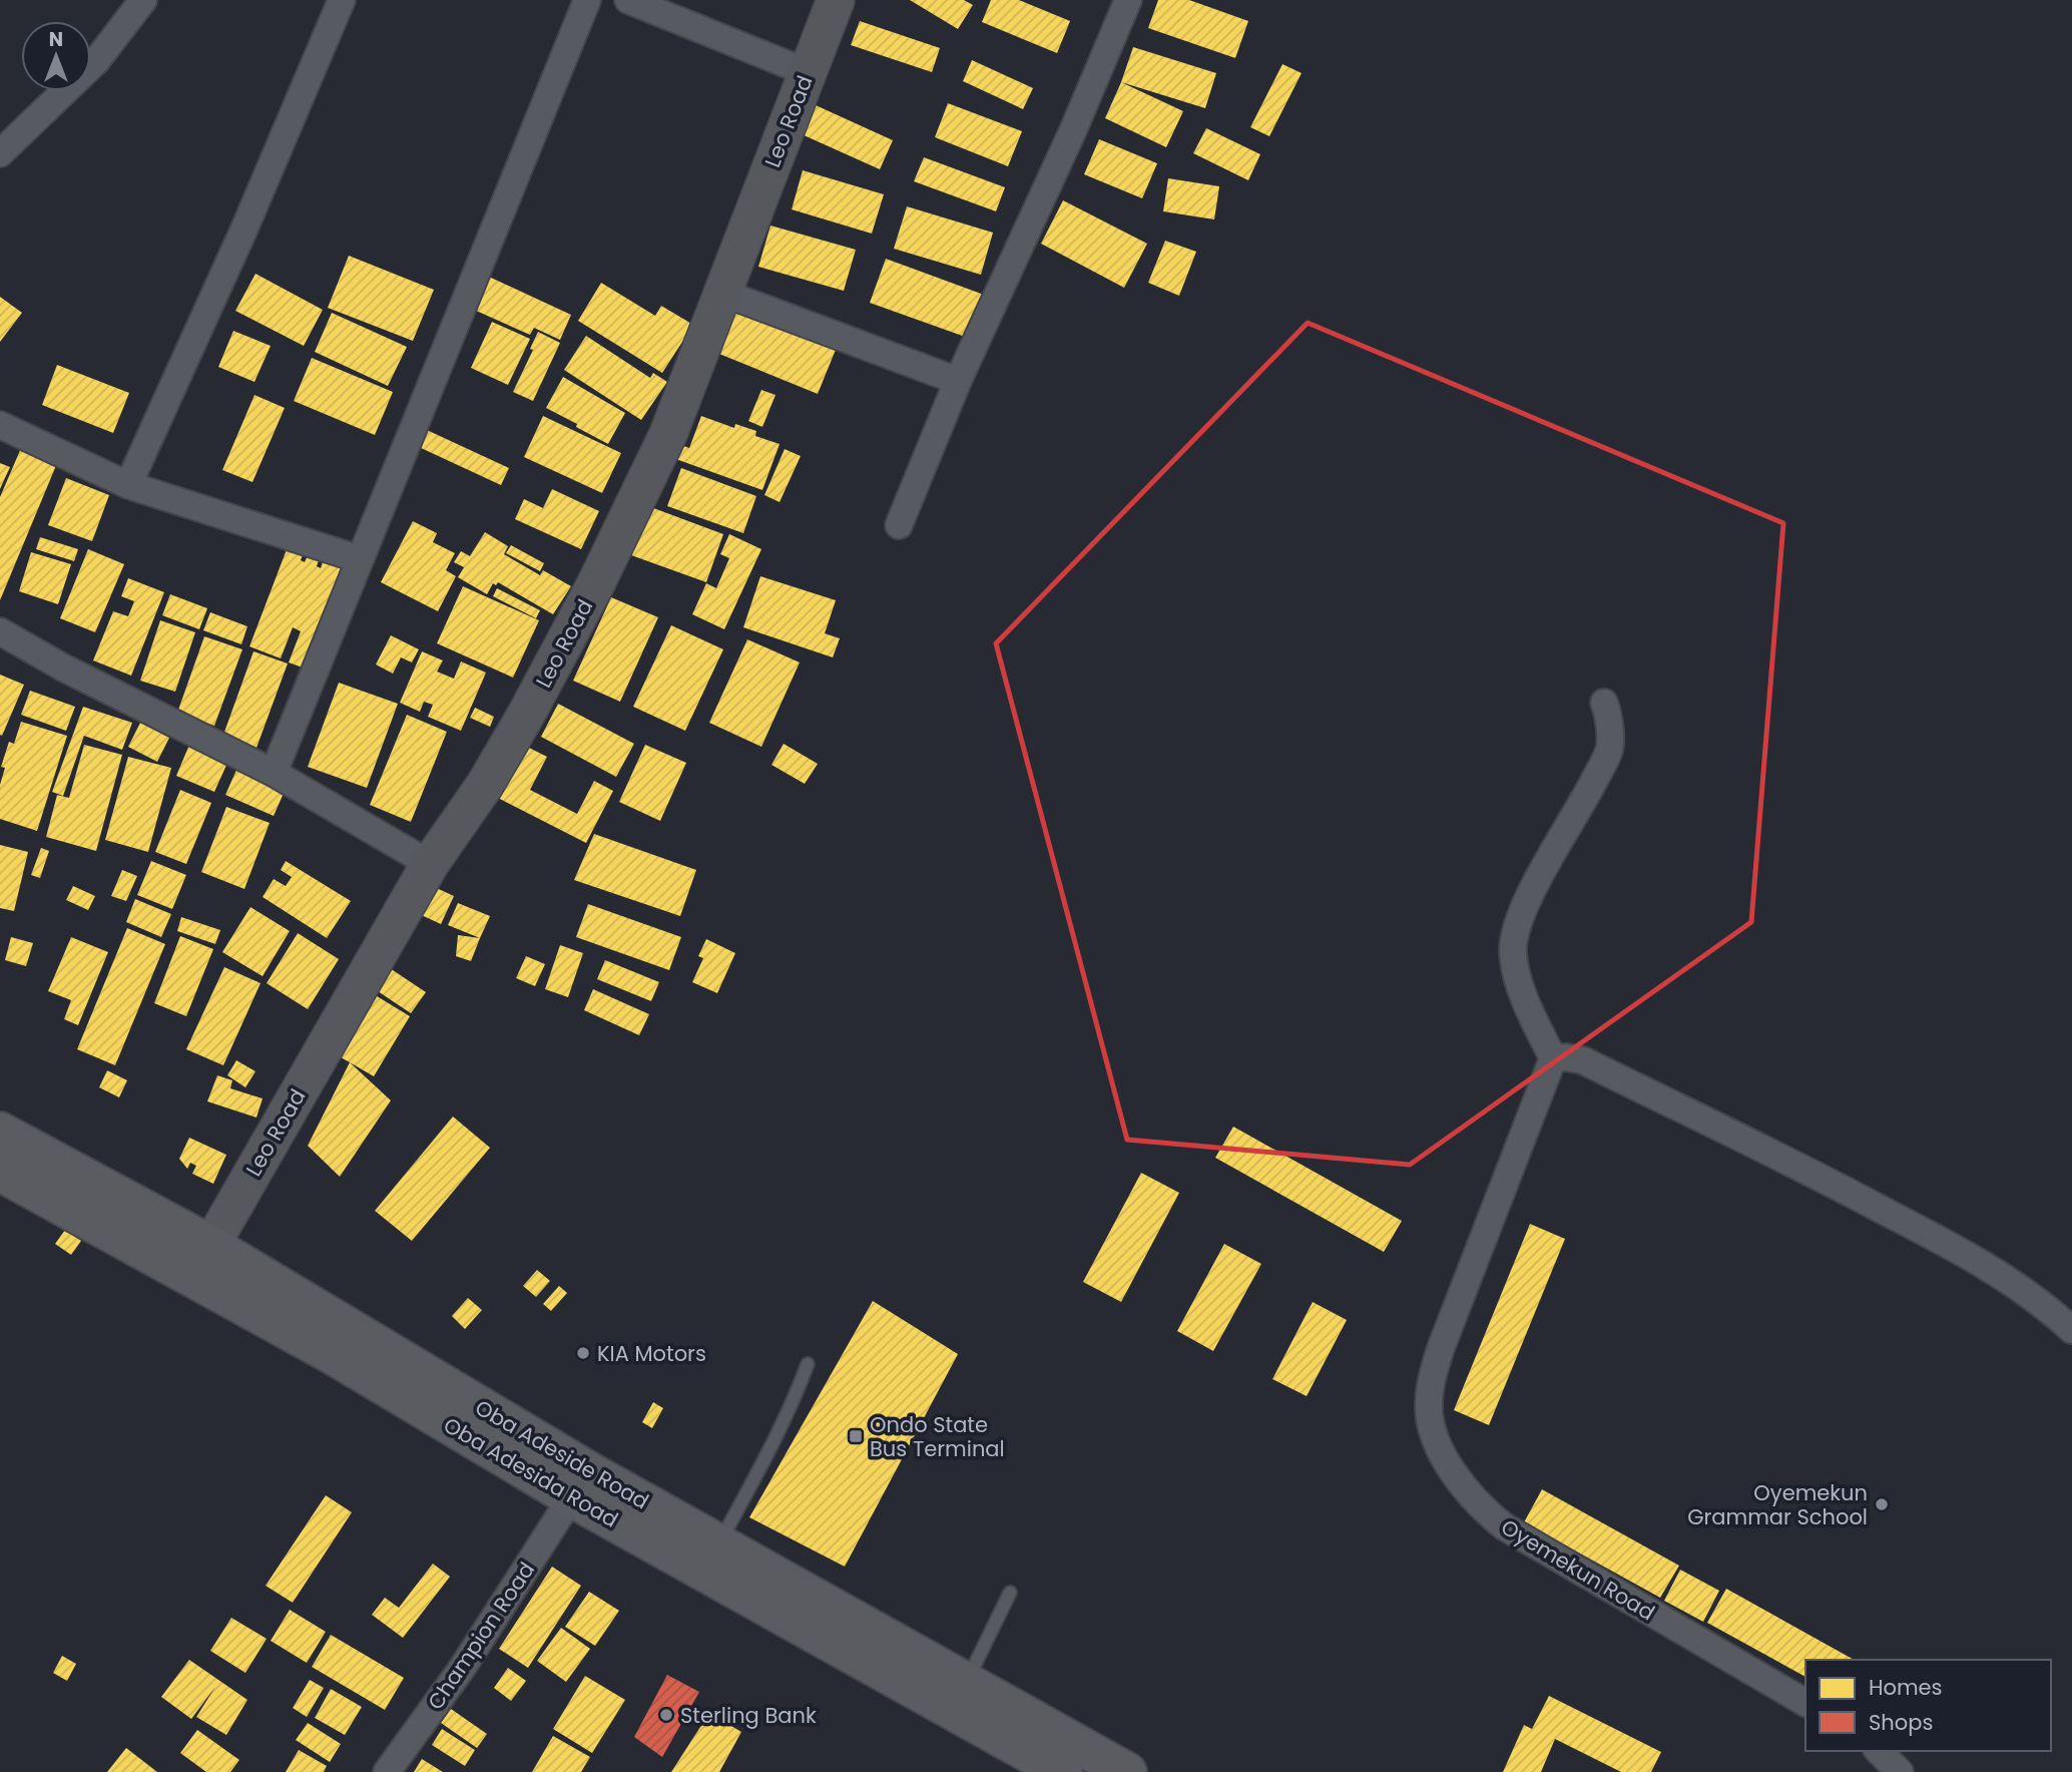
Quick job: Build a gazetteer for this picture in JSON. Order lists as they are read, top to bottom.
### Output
{
  "streets": {
    "main road": ["Oba Adeside Road", "Oba Adesida Road"],
    "street": ["Leo Road", "Oyemekun Road", "Champion Road"]
  },
  "crossings": [
    ["Leo Road", "Oba Adesida Road"],
    ["Oba Adeside Road", "Oba Adesida Road"],
    ["Oba Adeside Road", "Champion Road"],
    ["Oba Adesida Road", "Champion Road"]
  ],
  "places": {
    "other": ["KIA Motors", "Oyemekun Grammar School", "Sterling Bank"],
    "transit": ["Ondo State Bus Terminal"]
  },
  "legend": ["Homes", "Shops"],
  "north": "top"
}
